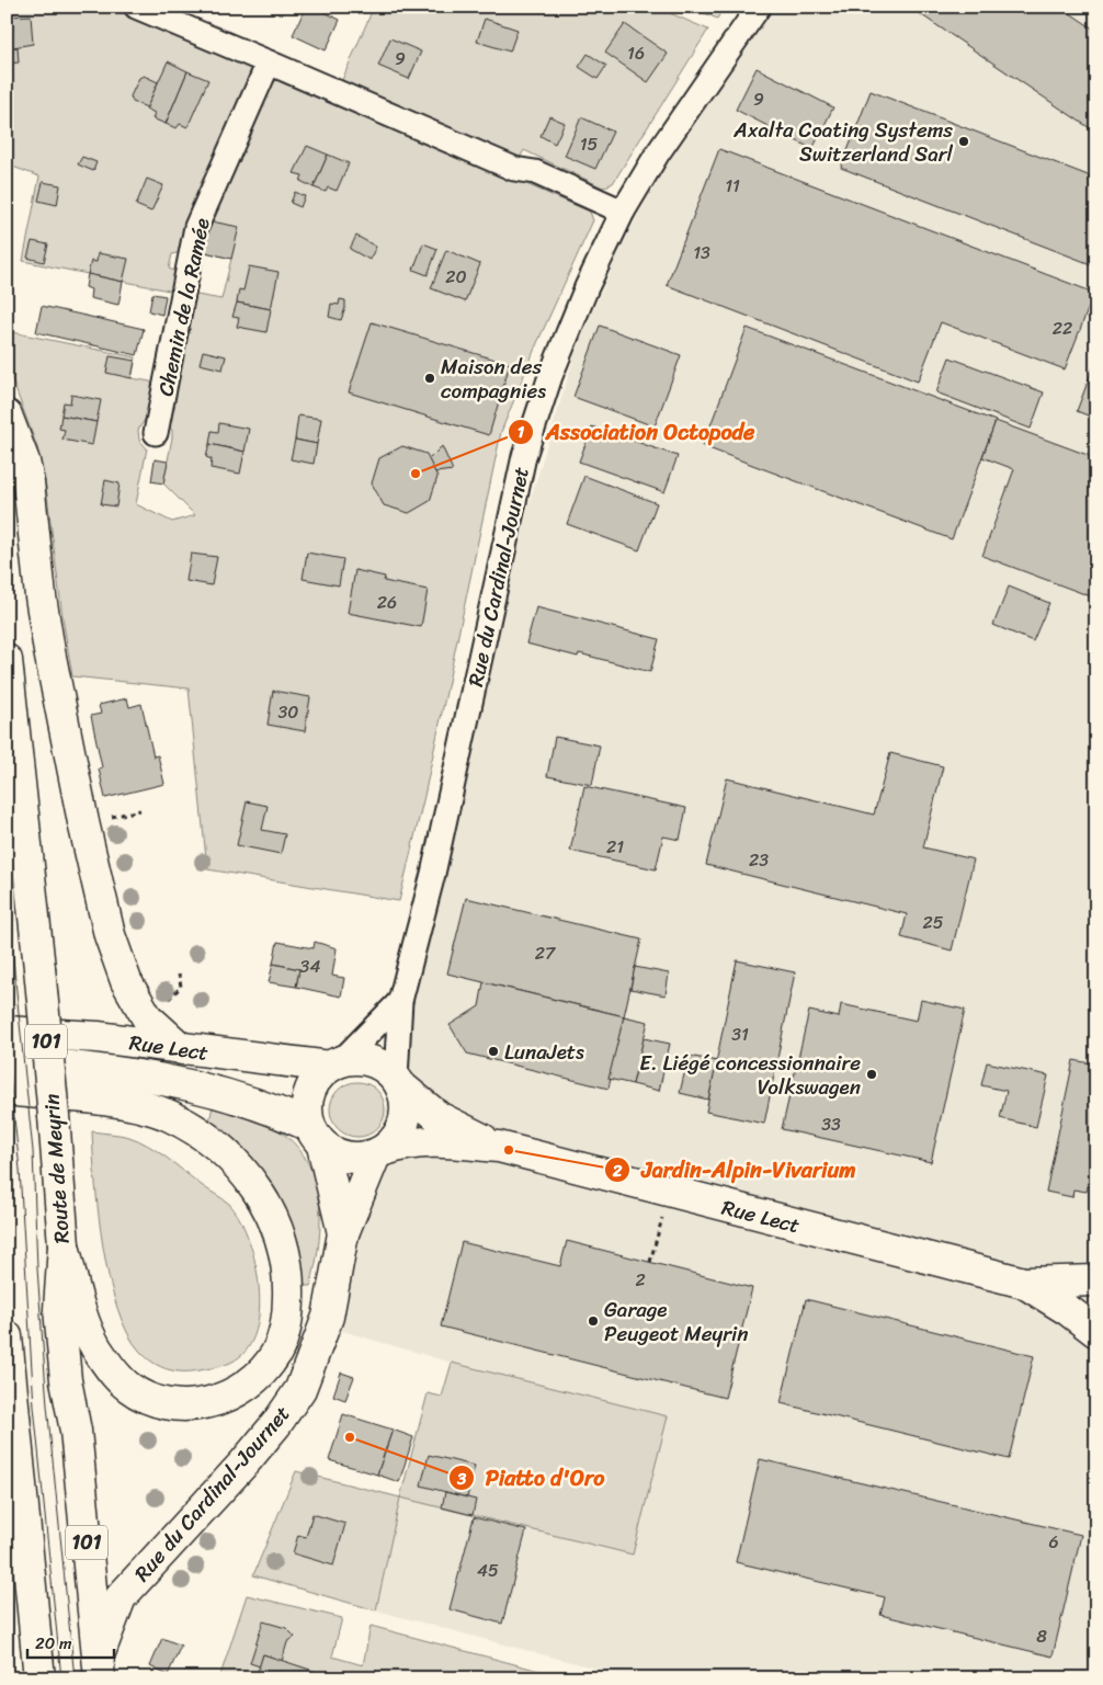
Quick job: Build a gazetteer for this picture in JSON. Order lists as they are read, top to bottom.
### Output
{
  "streets": {
    "main road": [
      "Rue du Cardinal-Journet",
      "101",
      "Rue Lect",
      "Route de Meyrin"
    ],
    "street": ["Chemin de la Ramée"]
  },
  "crossings": [
    ["Rue du Cardinal-Journet", "Rue Lect"],
    ["Rue du Cardinal-Journet", "Route de Meyrin"]
  ],
  "places": [
    "Axalta Coating Systems Switzerland Sarl",
    "Maison des compagnies",
    "Association Octopode",
    "LunaJets",
    "E. Liégé concessionnaire Volkswagen",
    "Jardin-Alpin-Vivarium",
    "Garage Peugeot Meyrin",
    "Piatto d'Oro"
  ],
  "house_numbers": [
    "16",
    "9",
    "9",
    "15",
    "11",
    "13",
    "20",
    "22",
    "26",
    "30",
    "21",
    "23",
    "25",
    "27",
    "34",
    "31",
    "33",
    "2",
    "6",
    "45",
    "8"
  ],
  "scale_bar": "20 m"
}
